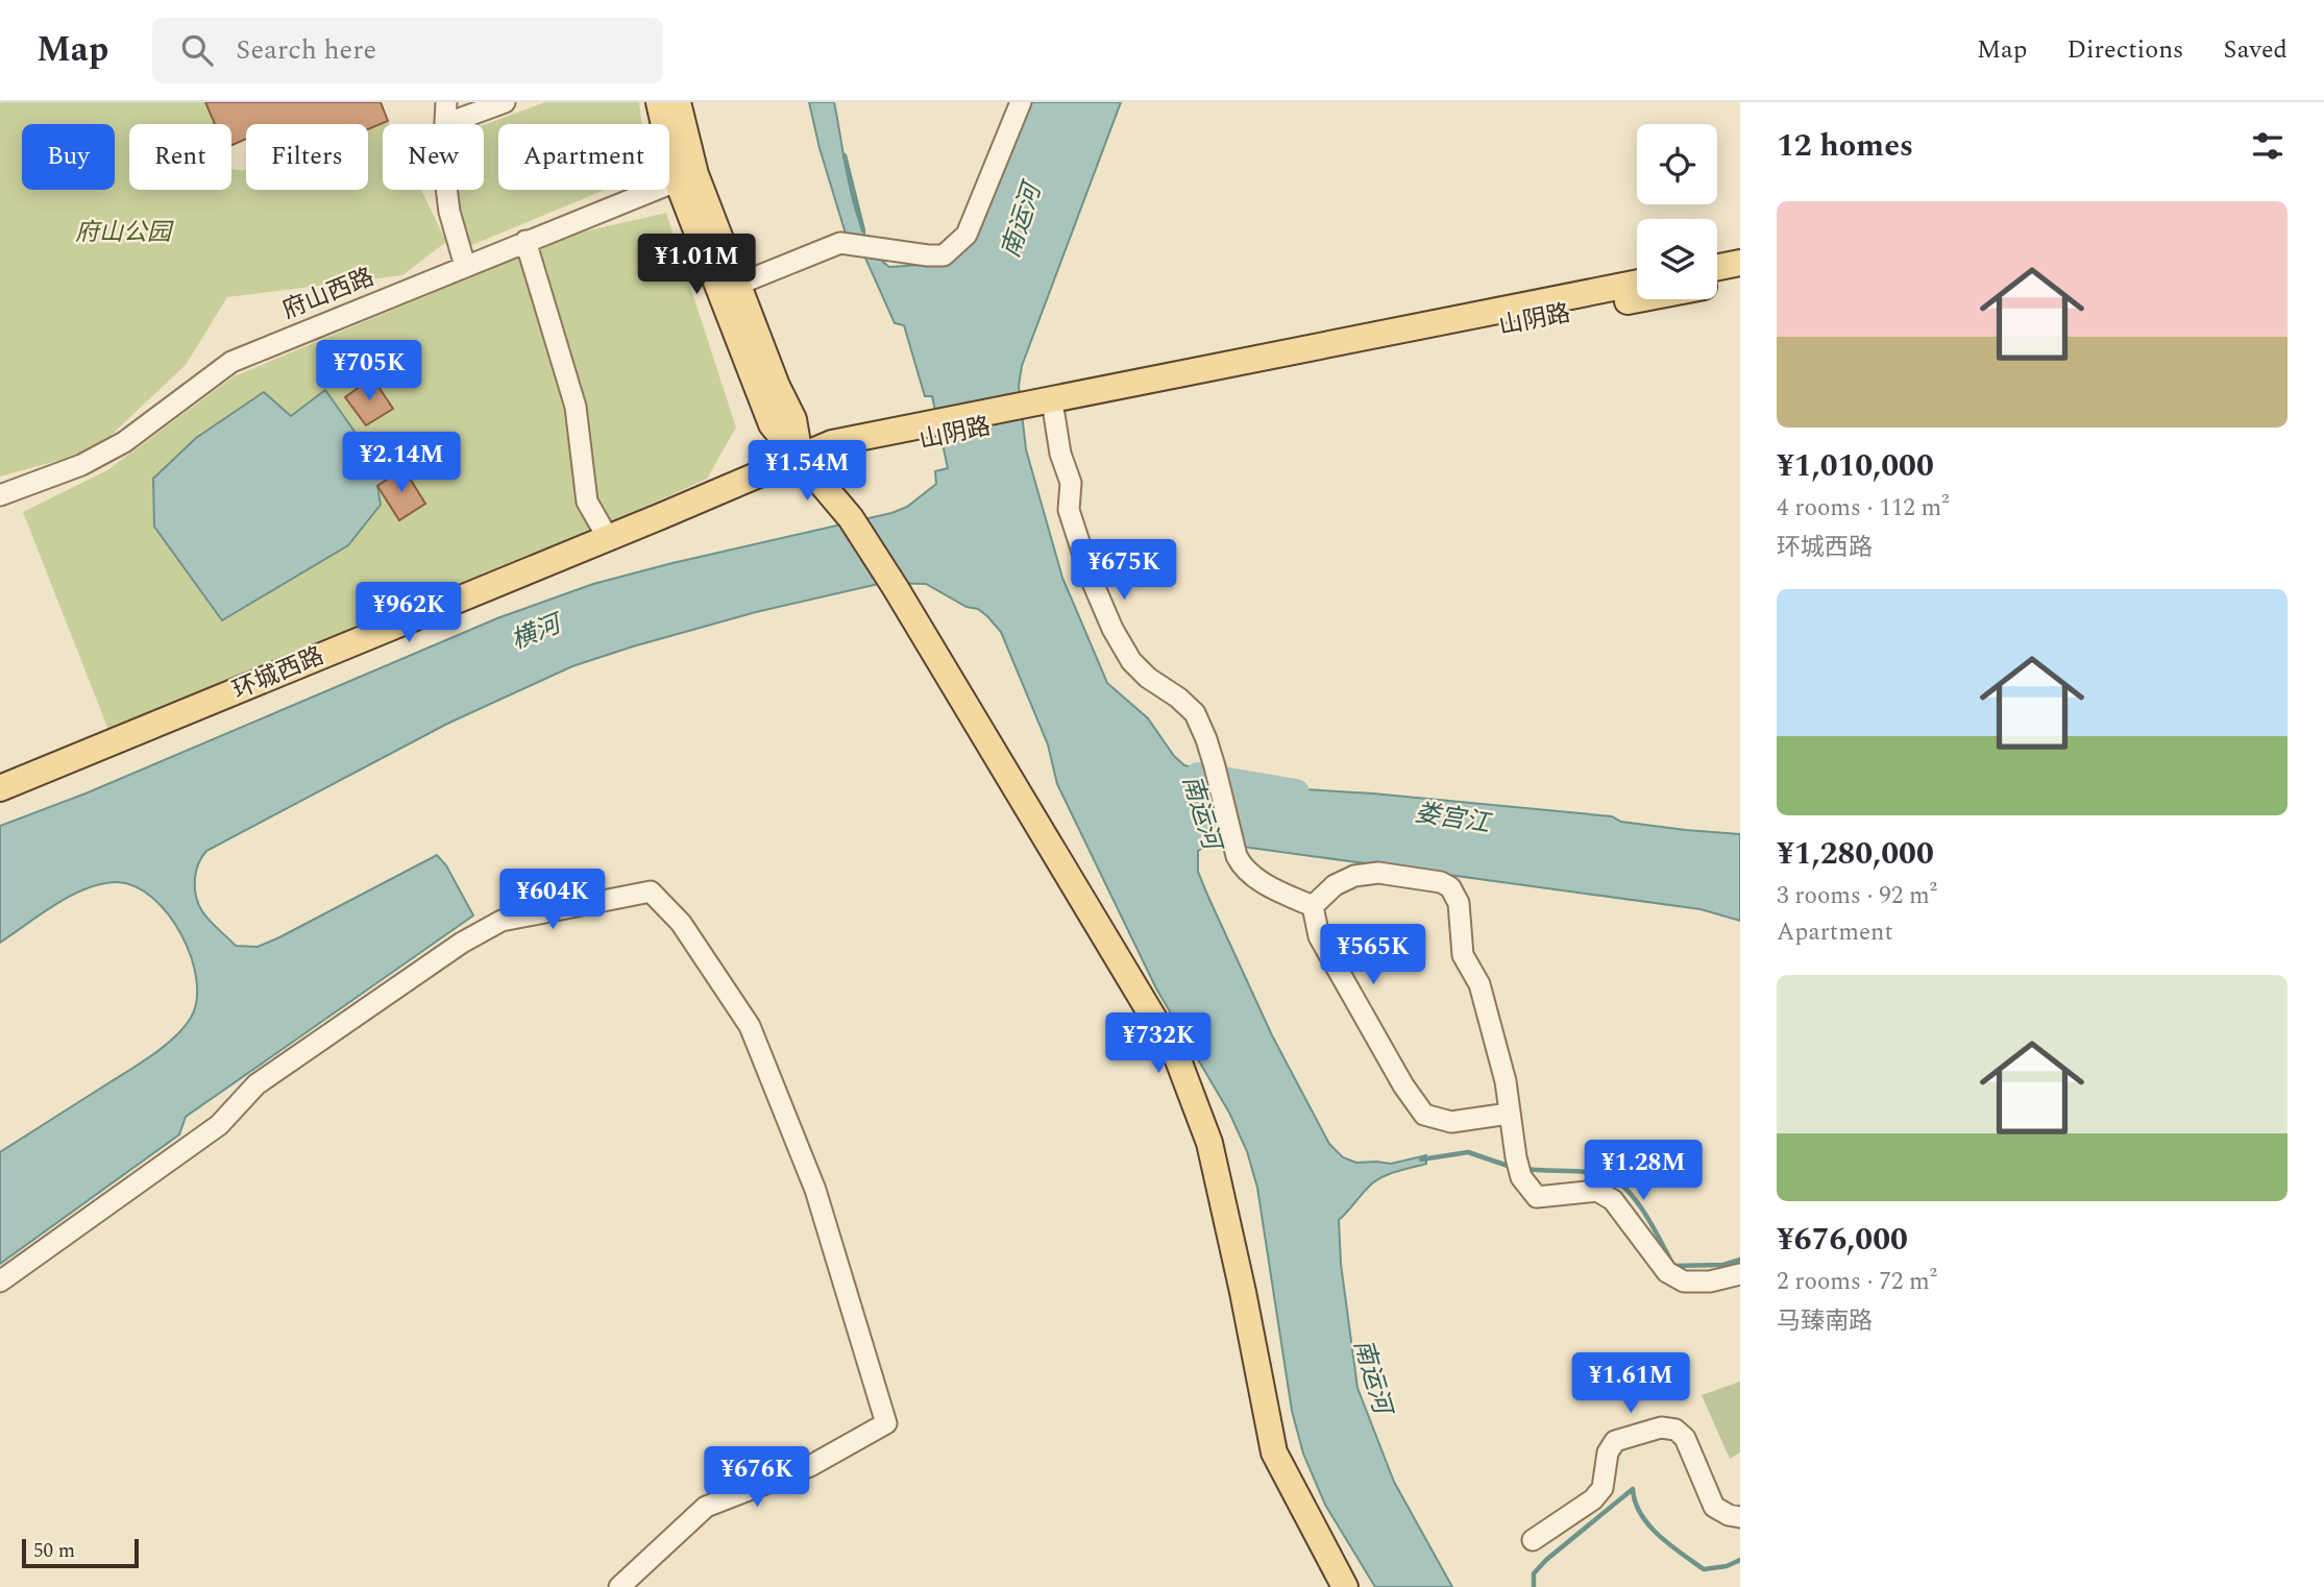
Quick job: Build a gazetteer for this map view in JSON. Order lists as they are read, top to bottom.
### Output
{
  "streets": {
    "main road": ["山阴路", "环城西路"],
    "street": ["府山西路"]
  },
  "crossings": [
    ["山阴路", "环城西路"]
  ],
  "water": ["南运河", "横河", "娄宫江"],
  "parks": ["府山公园"],
  "scale_bar": "50 m",
  "page": {
    "header": "Map",
    "search": "Search here",
    "nav": ["Map", "Directions", "Saved"],
    "heading": "12 homes",
    "chip": [
      "Buy",
      "Rent",
      "Filters",
      "New",
      "Apartment"
    ],
    "list": [
      {
        "name": "¥1,010,000",
        "note": "4 rooms · 112 m² · 环城西路"
      },
      {
        "name": "¥1,280,000",
        "note": "3 rooms · 92 m² · Apartment"
      },
      {
        "name": "¥676,000",
        "note": "2 rooms · 72 m² · 马臻南路"
      }
    ],
    "price": [
      "¥1.01M",
      "¥705K",
      "¥2.14M",
      "¥1.54M",
      "¥675K",
      "¥962K",
      "¥604K",
      "¥565K",
      "¥732K",
      "¥1.28M",
      "¥1.61M",
      "¥676K"
    ],
    "scale": "50 m"
  }
}
